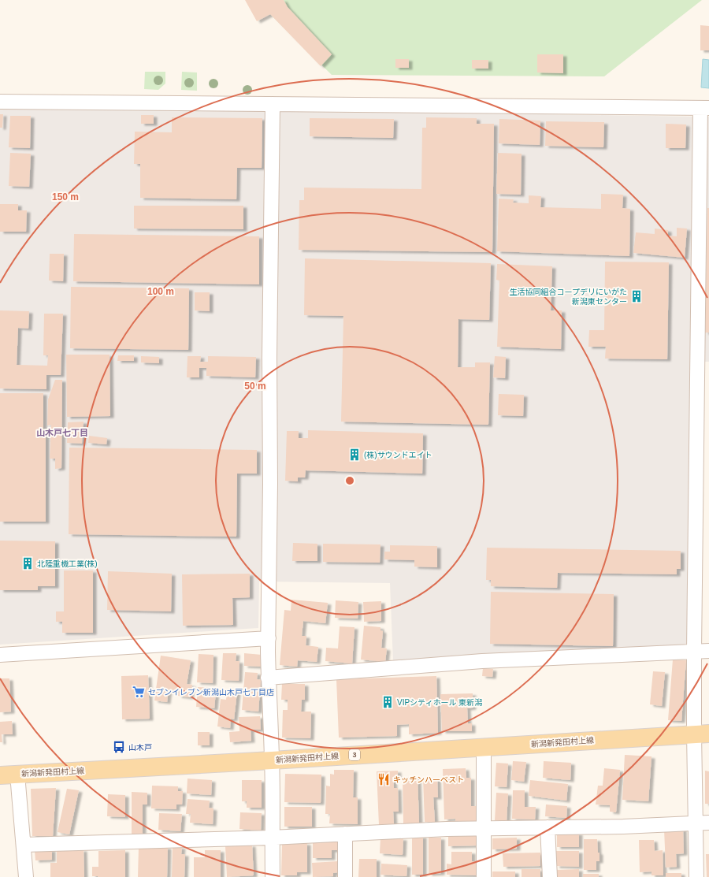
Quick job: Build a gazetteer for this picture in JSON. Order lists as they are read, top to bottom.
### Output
{
  "streets": {
    "main road": ["新潟新発田村上線", "3"]
  },
  "districts": ["山木戸七丁目"],
  "places": {
    "building": [
      "生活協同組合コープデリにいがた 新潟東センター",
      "(株)サウンドエイト",
      "北陸重機工業(株)",
      "VIPシティホール 東新潟"
    ],
    "supermarket": ["セブンイレブン新潟山木戸七丁目店"],
    "bus stop": ["山木戸"],
    "restaurant": ["キッチンハーベスト"]
  },
  "rings": ["150 m", "100 m", "50 m"]
}
